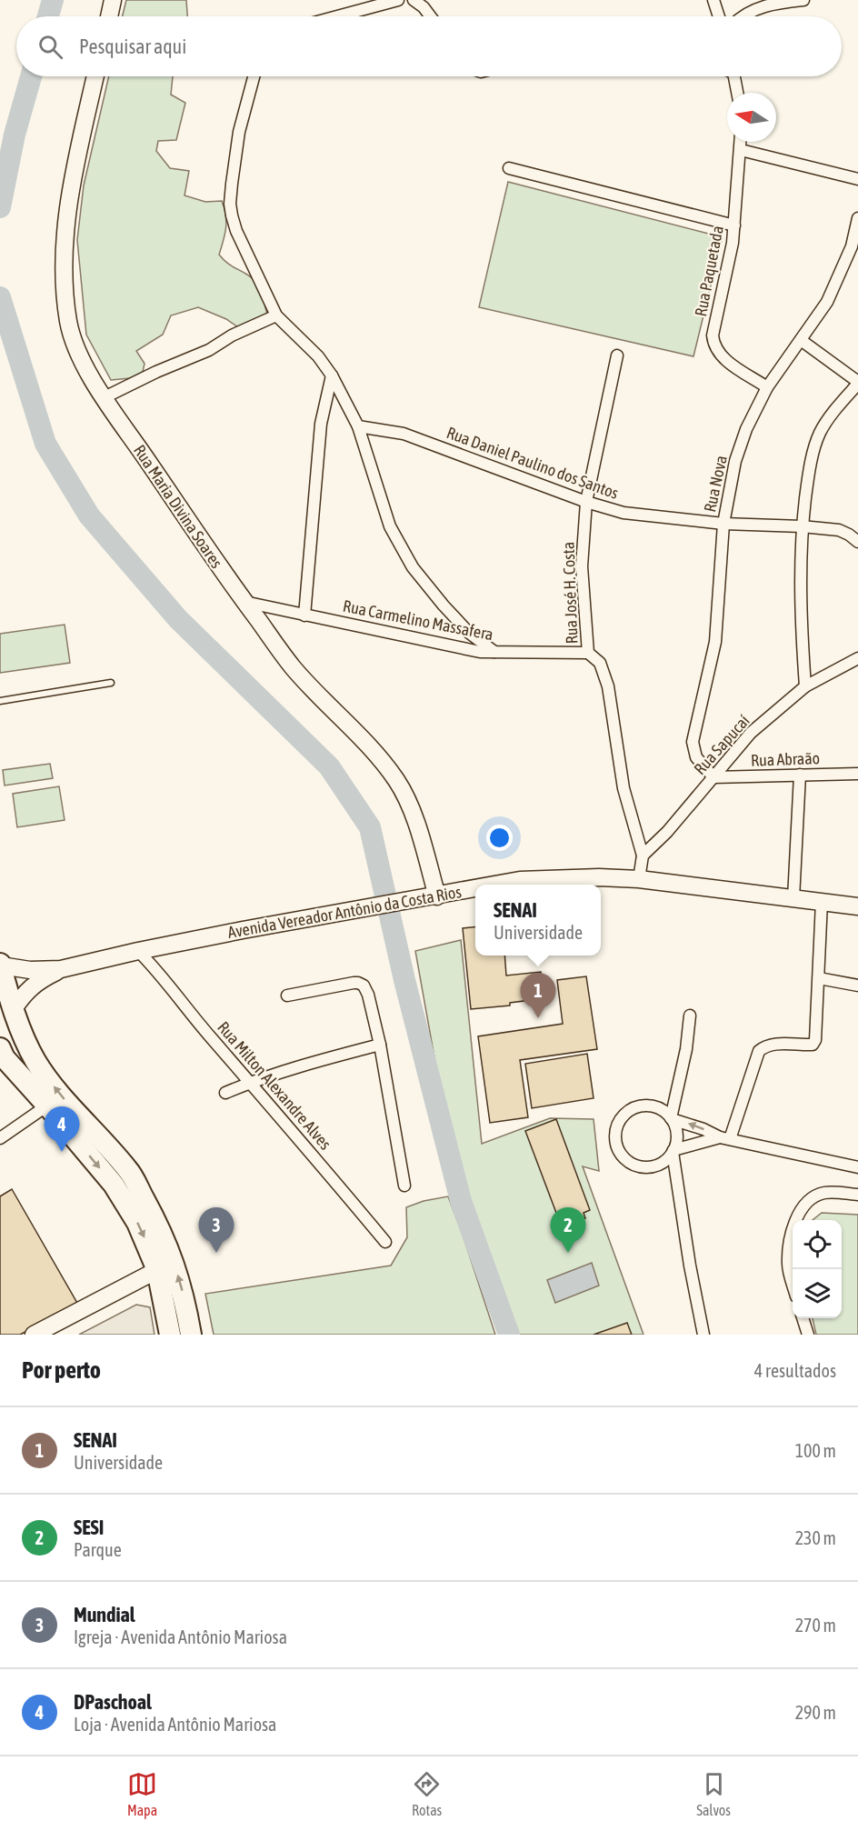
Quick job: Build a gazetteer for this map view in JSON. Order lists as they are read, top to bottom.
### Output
{
  "streets": {
    "street": [
      "Rua Paquetada",
      "Rua Daniel Paulino dos Santos",
      "Rua Nova",
      "Rua Maria Divina Soares",
      "Rua José H. Costa",
      "Rua Carmelino Massafera",
      "Rua Sapucaí",
      "Rua Abraão",
      "Avenida Vereador Antônio da Costa Rios",
      "Rua Milton Alexandre Alves"
    ]
  },
  "crossings": [
    ["Rua Paquetada", "Rua Nova"],
    ["Rua Daniel Paulino dos Santos", "Rua Nova"],
    ["Rua Daniel Paulino dos Santos", "Rua José H. Costa"],
    ["Rua Nova", "Rua Sapucaí"],
    ["Rua Nova", "Rua Abraão"],
    ["Rua Maria Divina Soares", "Rua Carmelino Massafera"],
    ["Rua Maria Divina Soares", "Avenida Vereador Antônio da Costa Rios"],
    ["Rua José H. Costa", "Rua Carmelino Massafera"],
    ["Rua José H. Costa", "Rua Sapucaí"],
    ["Rua Sapucaí", "Rua Abraão"],
    ["Avenida Vereador Antônio da Costa Rios", "Rua Milton Alexandre Alves"]
  ],
  "north": "left",
  "page": {
    "search": "Pesquisar aqui",
    "popup": ["SENAI", "Universidade"],
    "pins": [
      "1",
      "4",
      "2",
      "3"
    ],
    "heading": ["Por perto", "4 resultados"],
    "list": [
      {
        "mark": "1",
        "name": "SENAI",
        "note": "Universidade",
        "value": "100 m"
      },
      {
        "mark": "2",
        "name": "SESI",
        "note": "Parque",
        "value": "230 m"
      },
      {
        "mark": "3",
        "name": "Mundial",
        "note": "Igreja · Avenida Antônio Mariosa",
        "value": "270 m"
      },
      {
        "mark": "4",
        "name": "DPaschoal",
        "note": "Loja · Avenida Antônio Mariosa",
        "value": "290 m"
      }
    ],
    "nav": ["Mapa", "Rotas", "Salvos"]
  }
}
